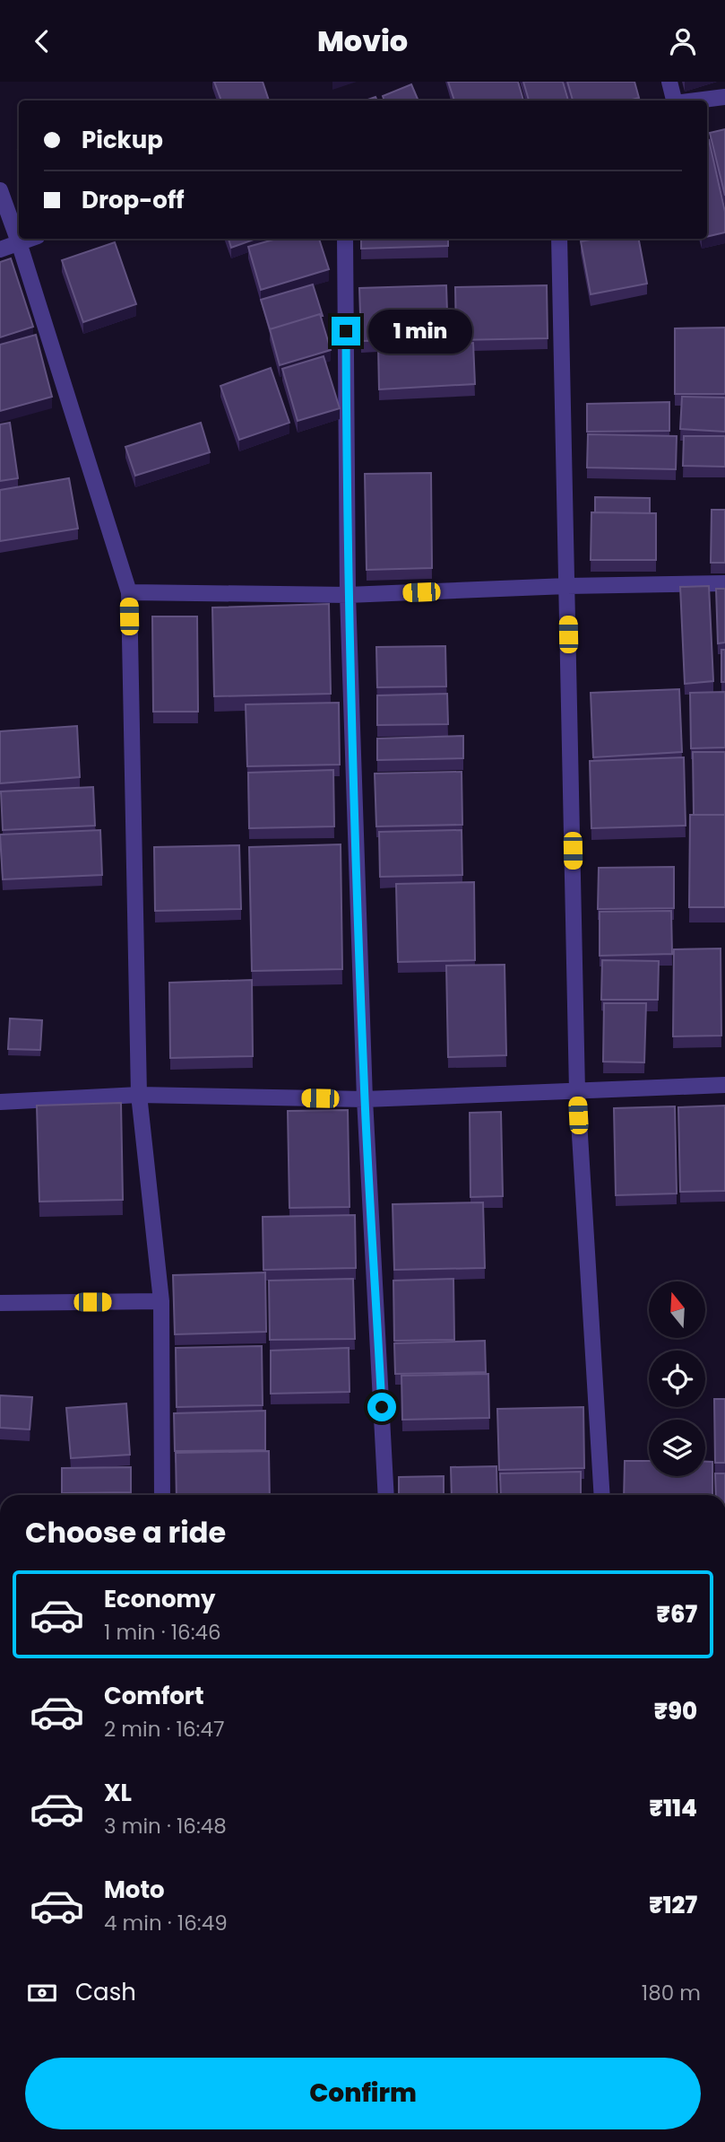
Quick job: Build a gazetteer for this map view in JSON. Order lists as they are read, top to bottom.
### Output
{
  "north": "top",
  "page": {
    "header": "Movio",
    "banner": ["Pickup", "Drop-off"],
    "bubble": "1 min",
    "heading": "Choose a ride",
    "list": [
      {
        "name": "Economy",
        "note": "1 min · 16:46",
        "value": "₹67"
      },
      {
        "name": "Comfort",
        "note": "2 min · 16:47",
        "value": "₹90"
      },
      {
        "name": "XL",
        "note": "3 min · 16:48",
        "value": "₹114"
      },
      {
        "name": "Moto",
        "note": "4 min · 16:49",
        "value": "₹127"
      }
    ],
    "pay": ["Cash", "180 m"],
    "buttons": "Confirm"
  }
}
